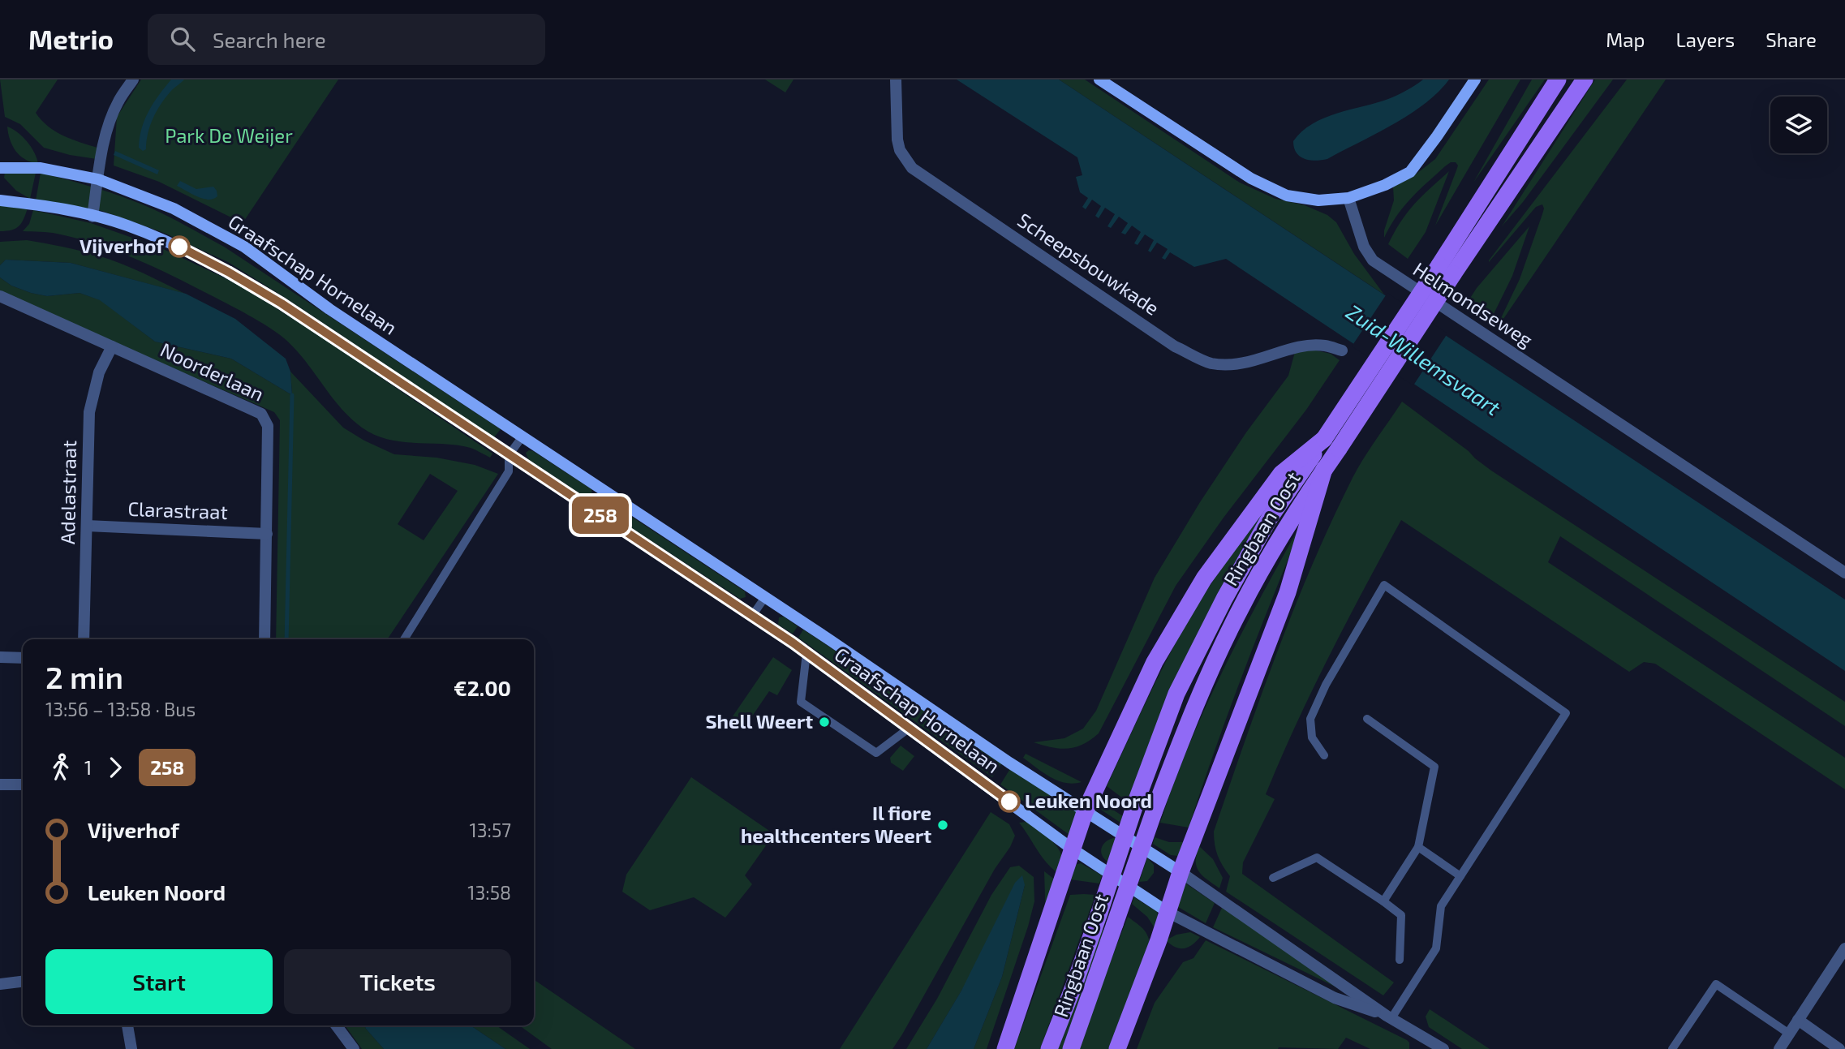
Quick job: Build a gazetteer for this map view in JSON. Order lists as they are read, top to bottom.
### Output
{
  "streets": {
    "main road": ["Ringbaan Oost"],
    "street": [
      "Scheepsbouwkade",
      "Graafschap Hornelaan",
      "Helmondseweg",
      "Noorderlaan",
      "Adelastraat",
      "Clarastraat"
    ]
  },
  "crossings": [
    ["Noorderlaan", "Adelastraat"],
    ["Noorderlaan", "Clarastraat"],
    ["Adelastraat", "Clarastraat"]
  ],
  "water": ["Zuid-Willemsvaart"],
  "parks": ["Park De Weijer"],
  "places": [
    "Vijverhof",
    "Shell Weert",
    "Leuken Noord",
    "Il fiore healthcenters Weert"
  ],
  "lines": ["bus line 258"],
  "page": {
    "header": "Metrio",
    "search": "Search here",
    "nav": ["Map", "Layers", "Share"],
    "on_map": "258",
    "heading": ["2 min", "13:56 – 13:58 · Bus", "€2.00"],
    "legs": ["1", "258"],
    "list": [
      {
        "name": "Vijverhof",
        "value": "13:57"
      },
      {
        "name": "Leuken Noord",
        "value": "13:58"
      }
    ],
    "buttons": ["Start", "Tickets"]
  }
}
